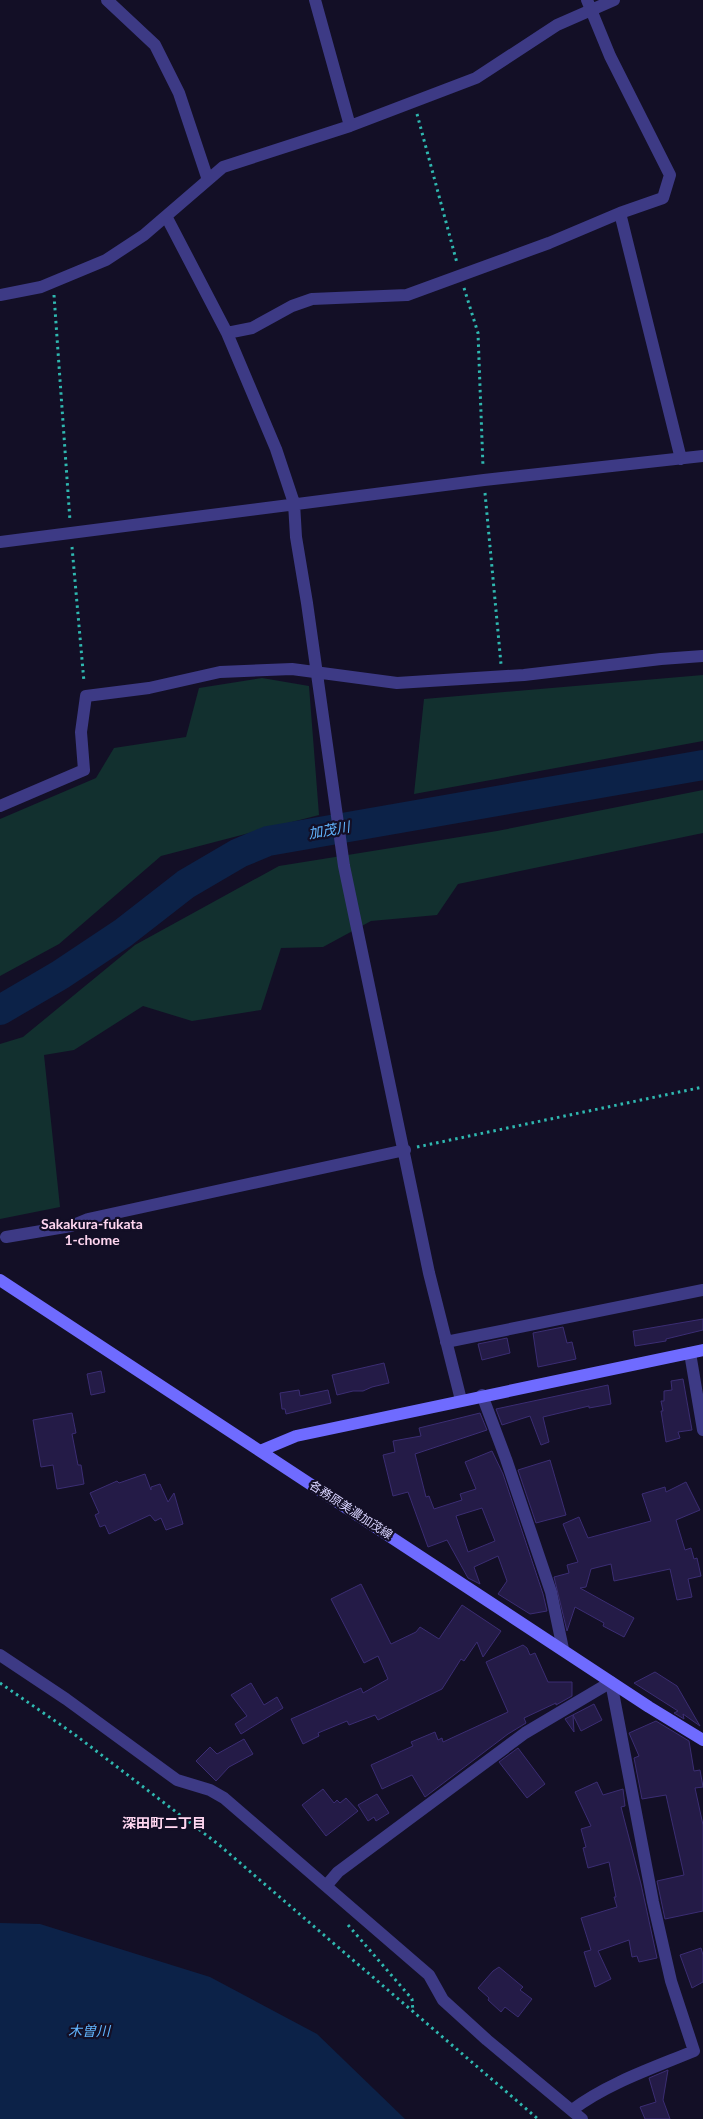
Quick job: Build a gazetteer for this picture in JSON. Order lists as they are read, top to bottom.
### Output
{
  "streets": {
    "main road": ["各務原美濃加茂線"]
  },
  "districts": ["Sakakura-fukata 1-chome", "深田町二丁目"],
  "water": ["加茂川", "木曽川"]
}
